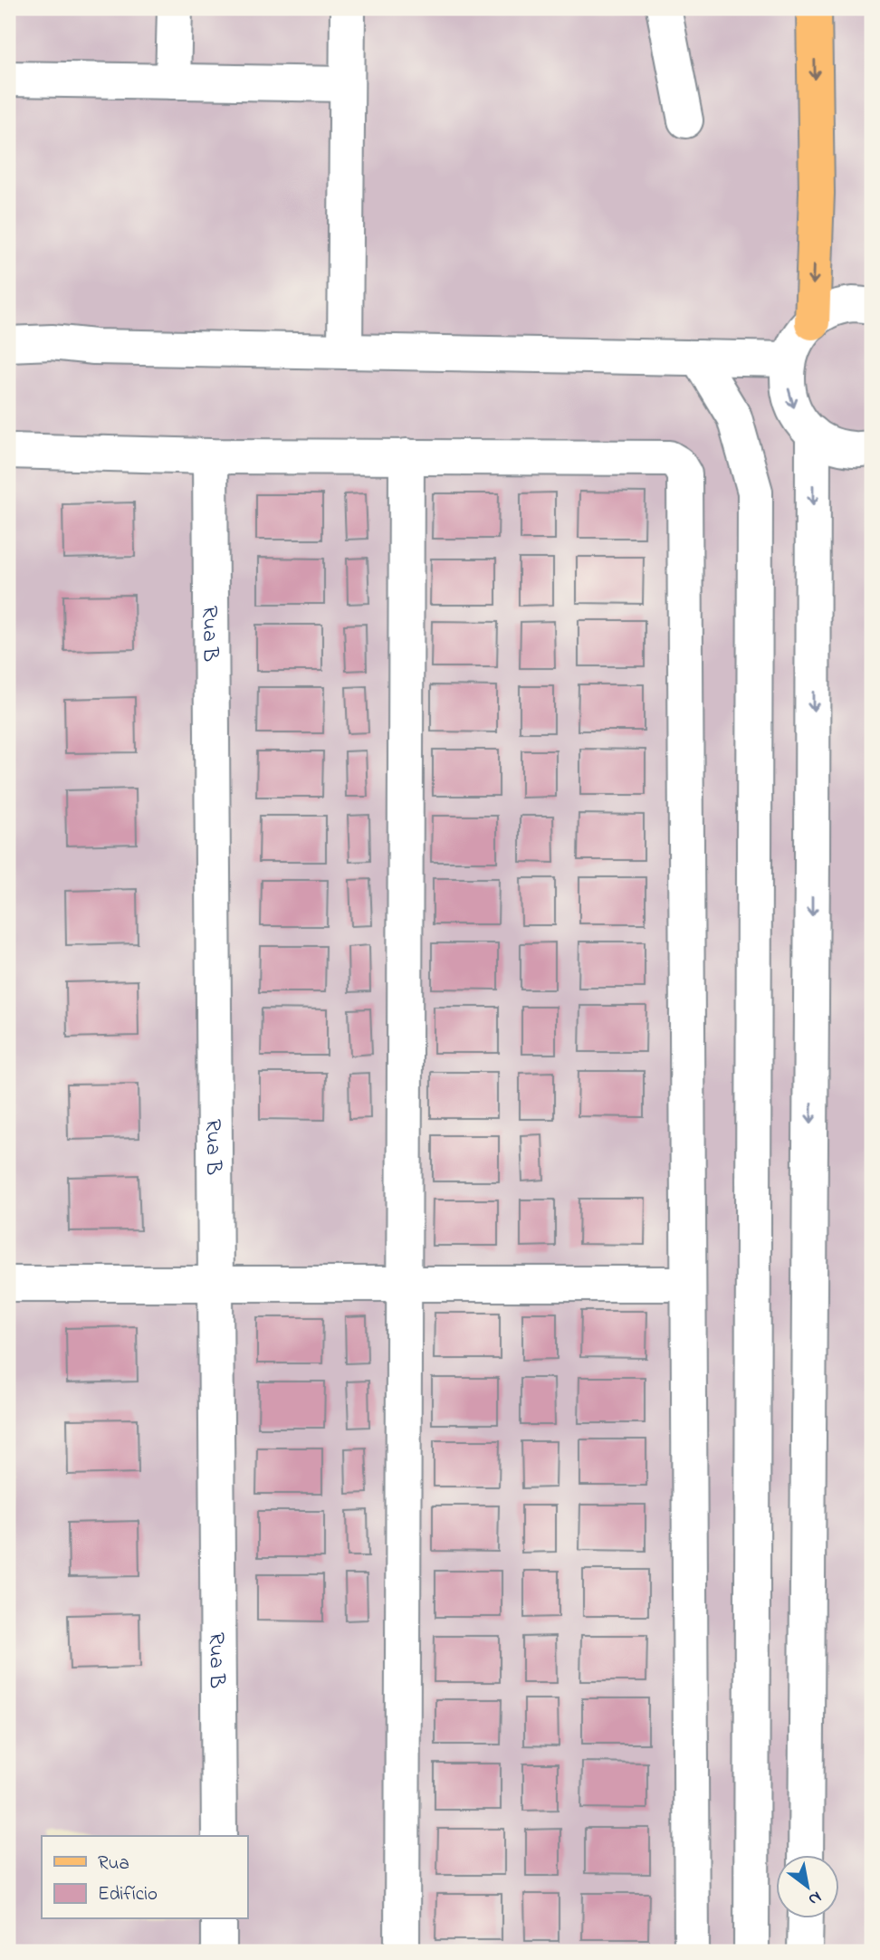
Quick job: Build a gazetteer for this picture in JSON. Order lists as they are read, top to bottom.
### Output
{
  "streets": {
    "street": ["Rua B"]
  },
  "legend": ["Rua", "Edifício"],
  "north": "bottom right"
}
